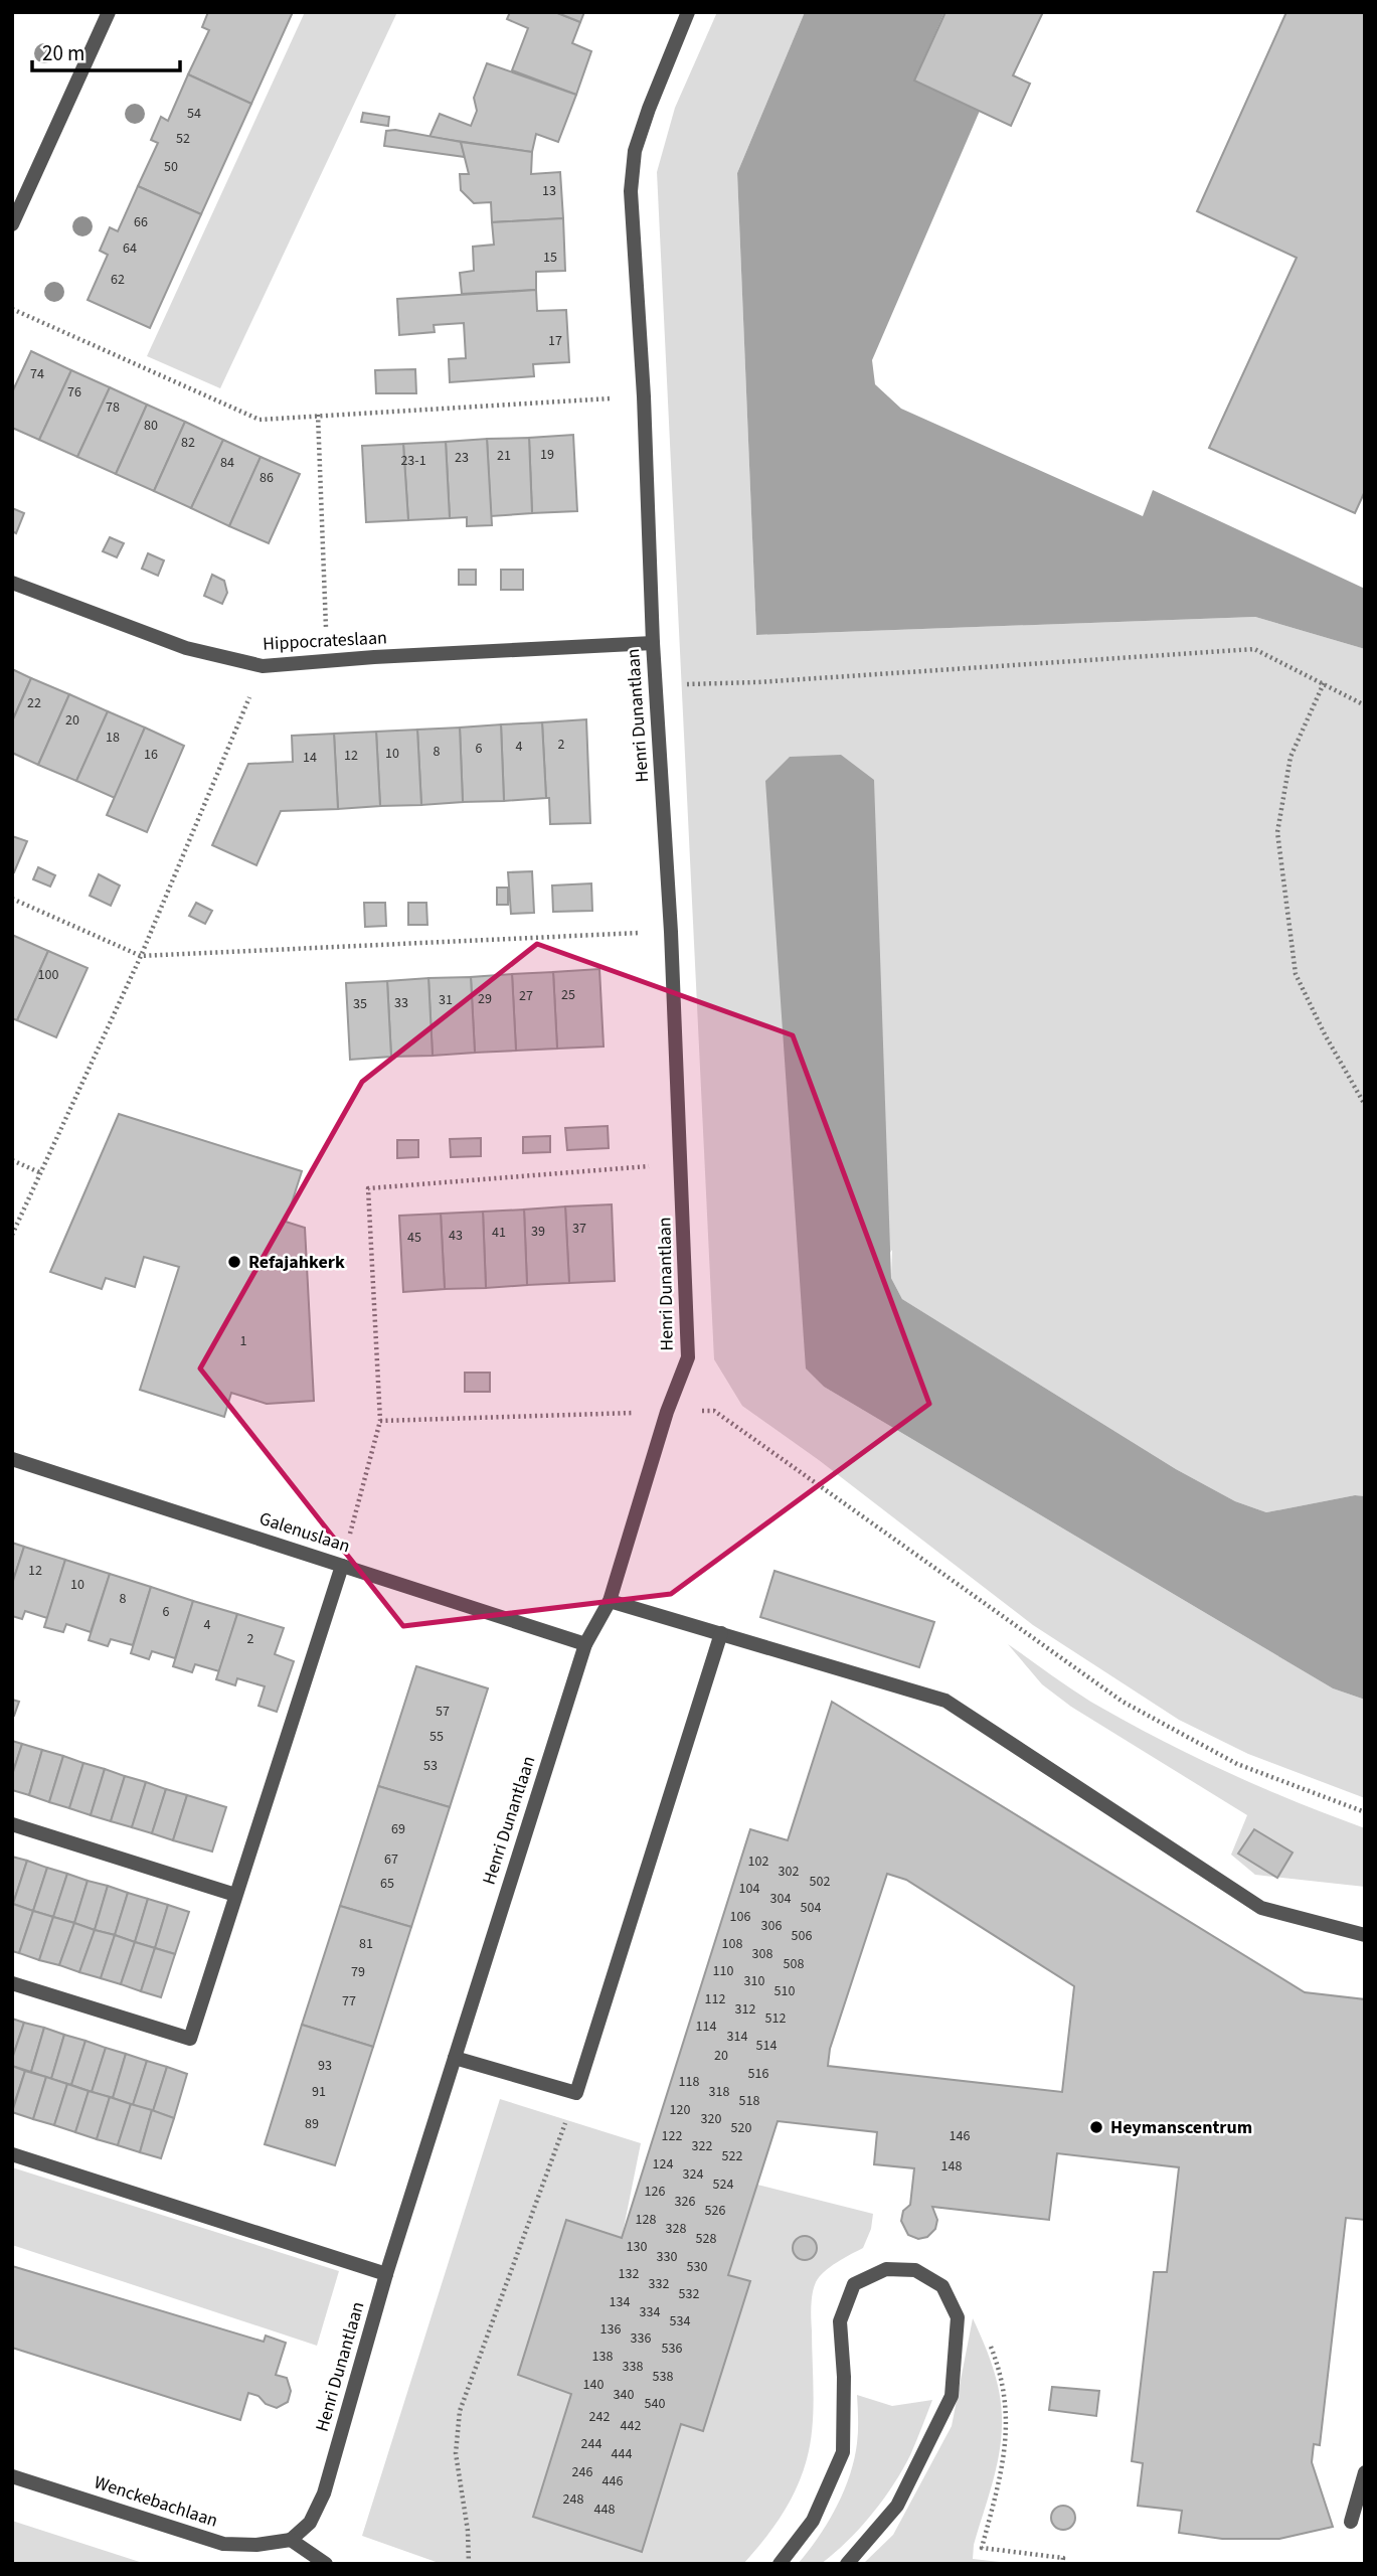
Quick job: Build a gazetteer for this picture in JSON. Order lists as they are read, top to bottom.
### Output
{
  "streets": {
    "street": [
      "Hippocrateslaan",
      "Henri Dunantlaan",
      "Galenuslaan",
      "Wenckebachlaan"
    ]
  },
  "crossings": [
    ["Hippocrateslaan", "Henri Dunantlaan"],
    ["Henri Dunantlaan", "Galenuslaan"],
    ["Henri Dunantlaan", "Wenckebachlaan"]
  ],
  "places": ["Refajahkerk", "Heymanscentrum"],
  "house_numbers": [
    "54",
    "52",
    "50",
    "13",
    "66",
    "64",
    "15",
    "62",
    "17",
    "74",
    "76",
    "78",
    "80",
    "82",
    "19",
    "21",
    "23",
    "23-1",
    "84",
    "86",
    "22",
    "20",
    "18",
    "2",
    "4",
    "6",
    "8",
    "10",
    "16",
    "12",
    "14",
    "100",
    "25",
    "27",
    "29",
    "31",
    "33",
    "35",
    "37",
    "39",
    "41",
    "43",
    "45",
    "1",
    "12",
    "10",
    "8",
    "6",
    "4",
    "2",
    "57",
    "55",
    "53",
    "69",
    "67",
    "102",
    "302",
    "502",
    "65",
    "104",
    "304",
    "504",
    "106",
    "306",
    "506",
    "81",
    "108",
    "308",
    "508",
    "110",
    "79",
    "310",
    "510",
    "112",
    "77",
    "312",
    "512",
    "114",
    "314",
    "514",
    "20",
    "93",
    "516",
    "118",
    "91",
    "318",
    "518",
    "120",
    "320",
    "89",
    "520",
    "122",
    "146",
    "322",
    "522",
    "124",
    "148",
    "324",
    "524",
    "126",
    "326",
    "526",
    "128",
    "328",
    "528",
    "130",
    "330",
    "530",
    "132",
    "332",
    "532",
    "134",
    "334",
    "534",
    "136",
    "336",
    "536",
    "138",
    "338",
    "538",
    "140",
    "340",
    "540",
    "242",
    "442",
    "244",
    "444",
    "246",
    "446",
    "248",
    "448"
  ],
  "scale_bar": "20 m"
}
